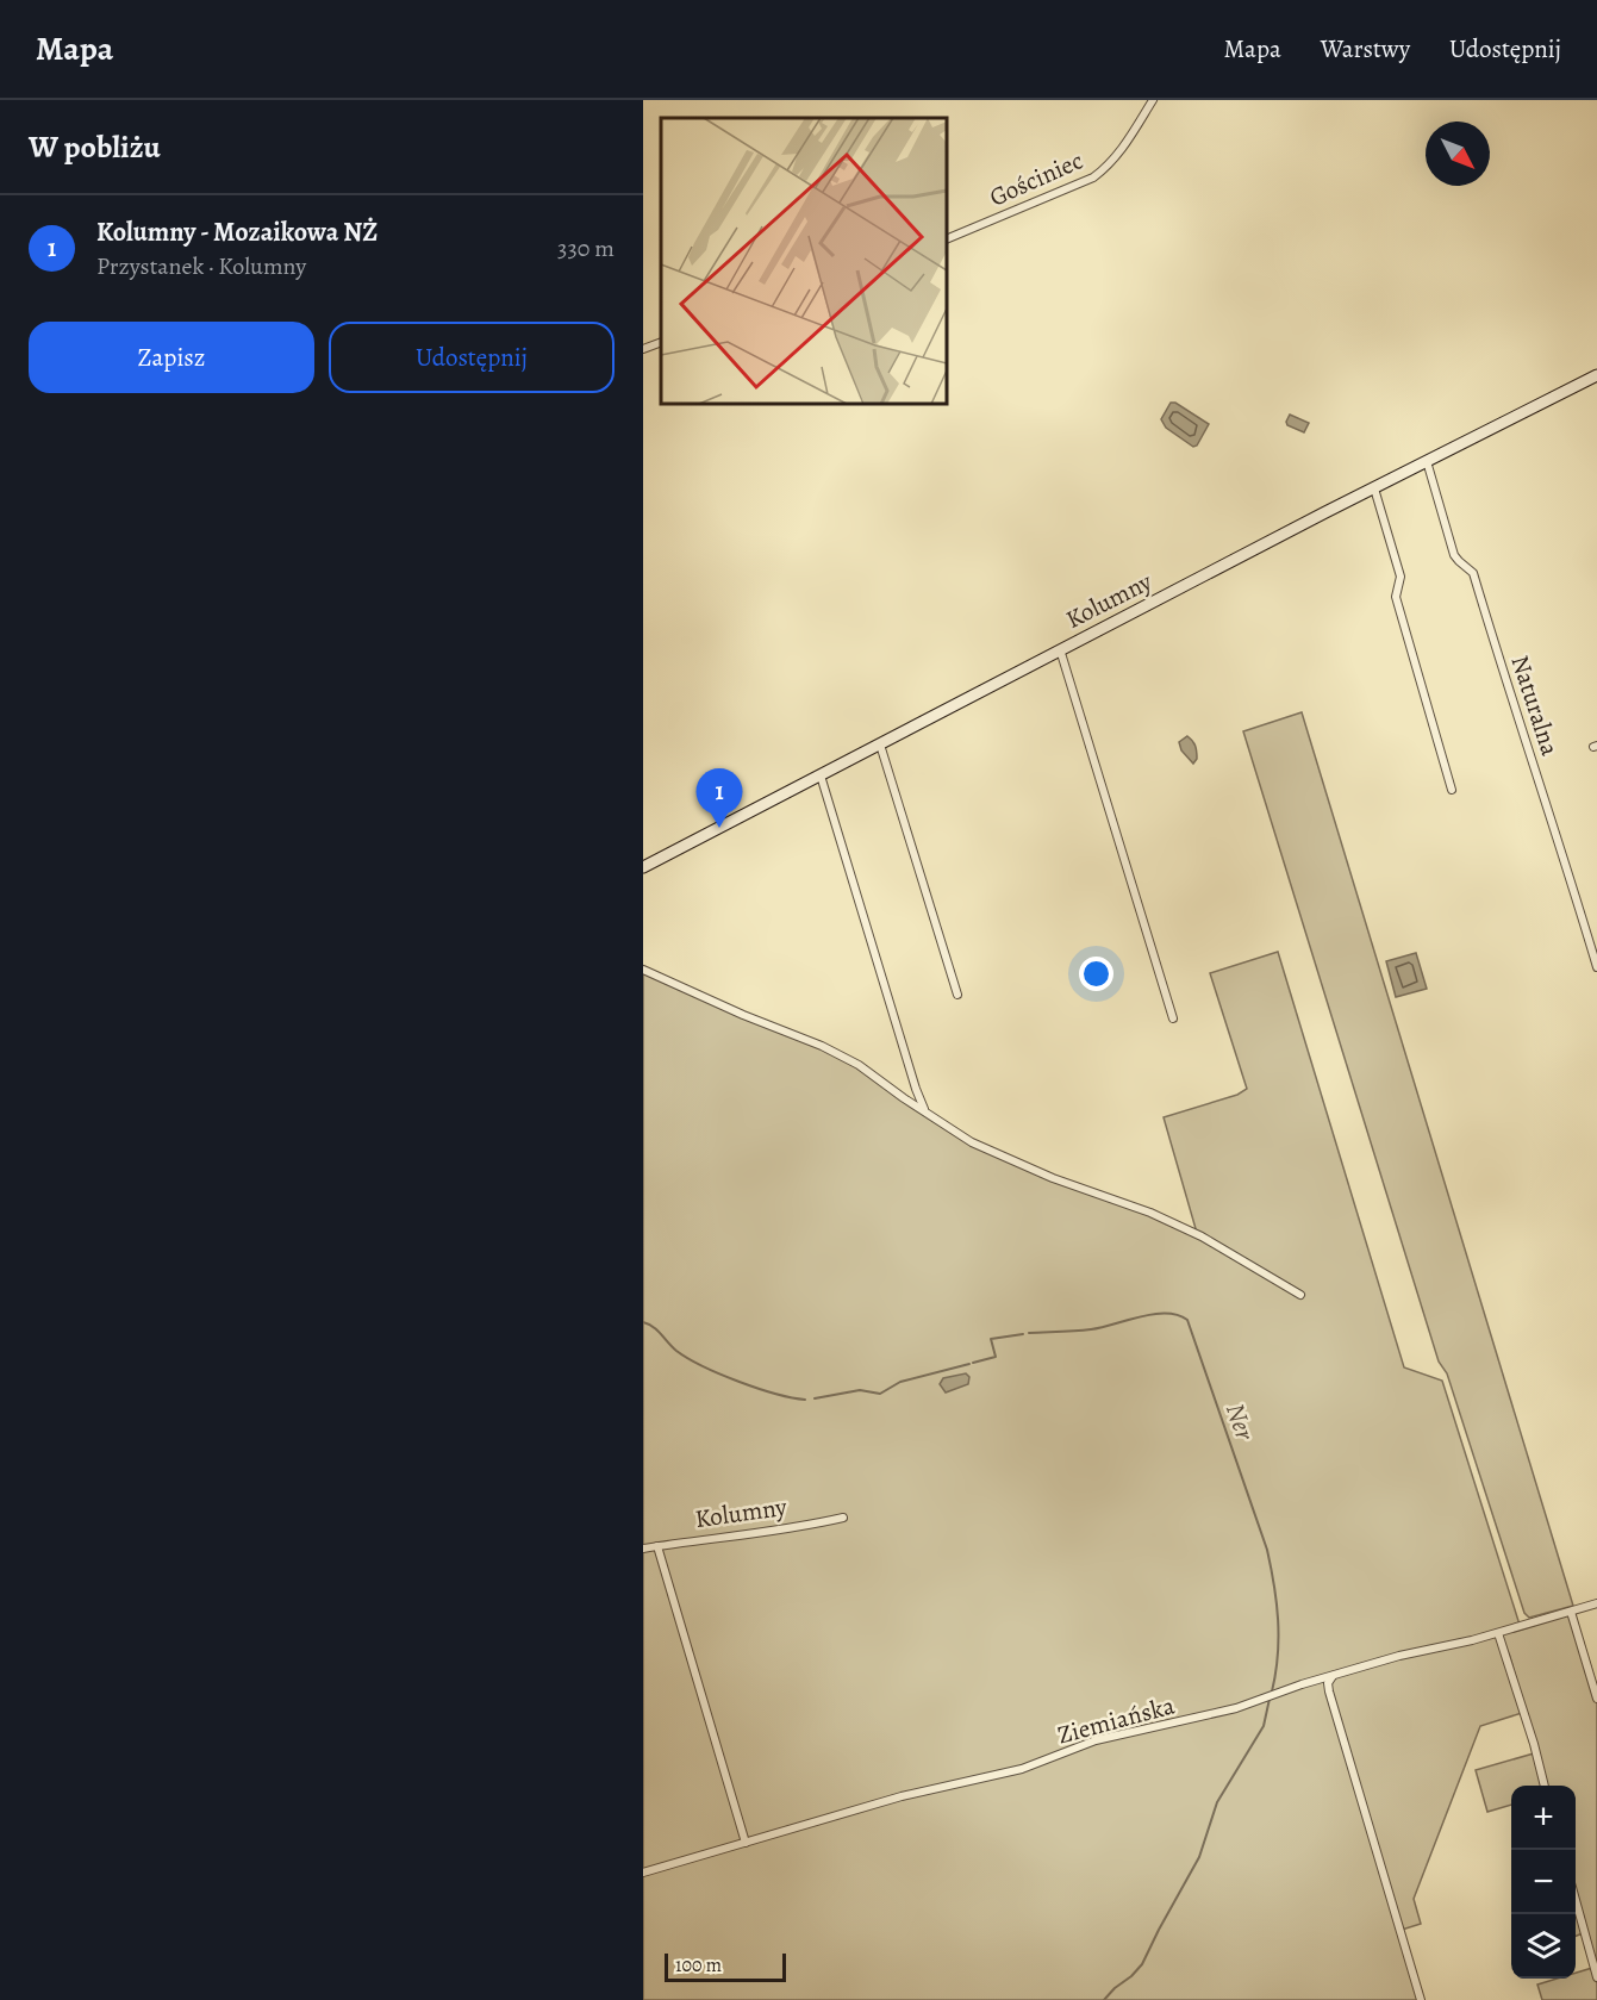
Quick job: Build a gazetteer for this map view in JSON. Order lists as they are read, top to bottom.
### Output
{
  "streets": {
    "street": [
      "Gościniec",
      "Kolumny",
      "Naturalna",
      "Ziemiańska"
    ]
  },
  "crossings": [
    ["Kolumny", "Naturalna"]
  ],
  "water": ["Ner"],
  "scale_bar": "100 m",
  "north": "bottom right",
  "page": {
    "header": "Mapa",
    "nav": ["Mapa", "Warstwy", "Udostępnij"],
    "heading": "W pobliżu",
    "list": [
      {
        "mark": "1",
        "name": "Kolumny - Mozaikowa NŻ",
        "note": "Przystanek · Kolumny",
        "value": "330 m"
      }
    ],
    "buttons": ["Zapisz", "Udostępnij"],
    "pins": "1",
    "map_buttons": ["+", "−"],
    "scale": "100 m"
  }
}
